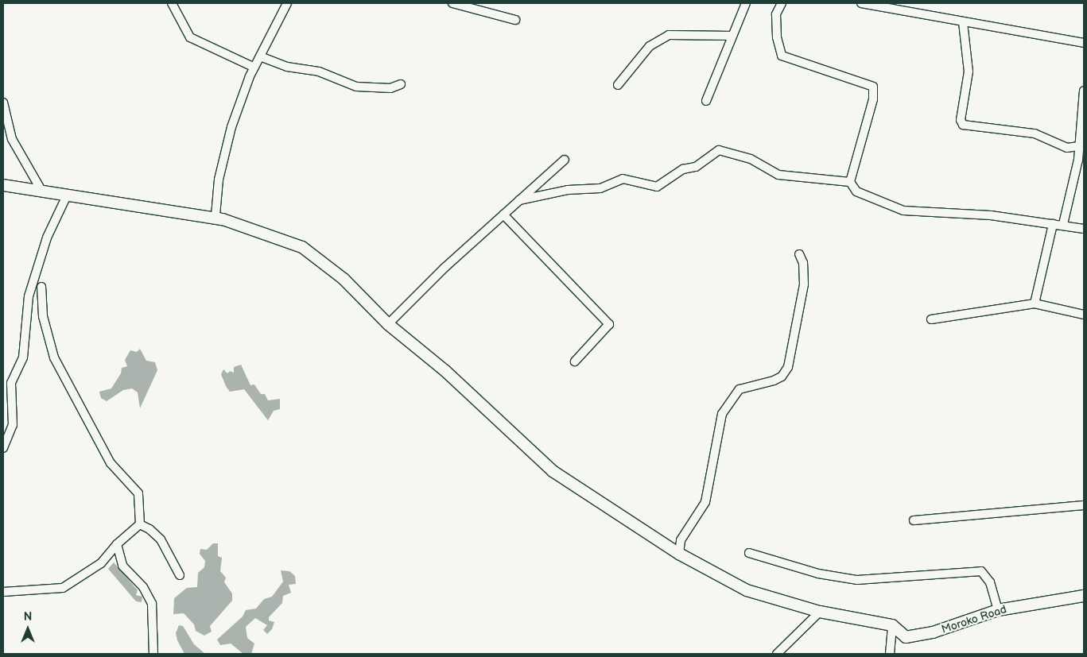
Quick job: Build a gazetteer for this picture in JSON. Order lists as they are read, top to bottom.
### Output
{
  "streets": {
    "street": ["Moroko Road"]
  },
  "north": "top"
}
